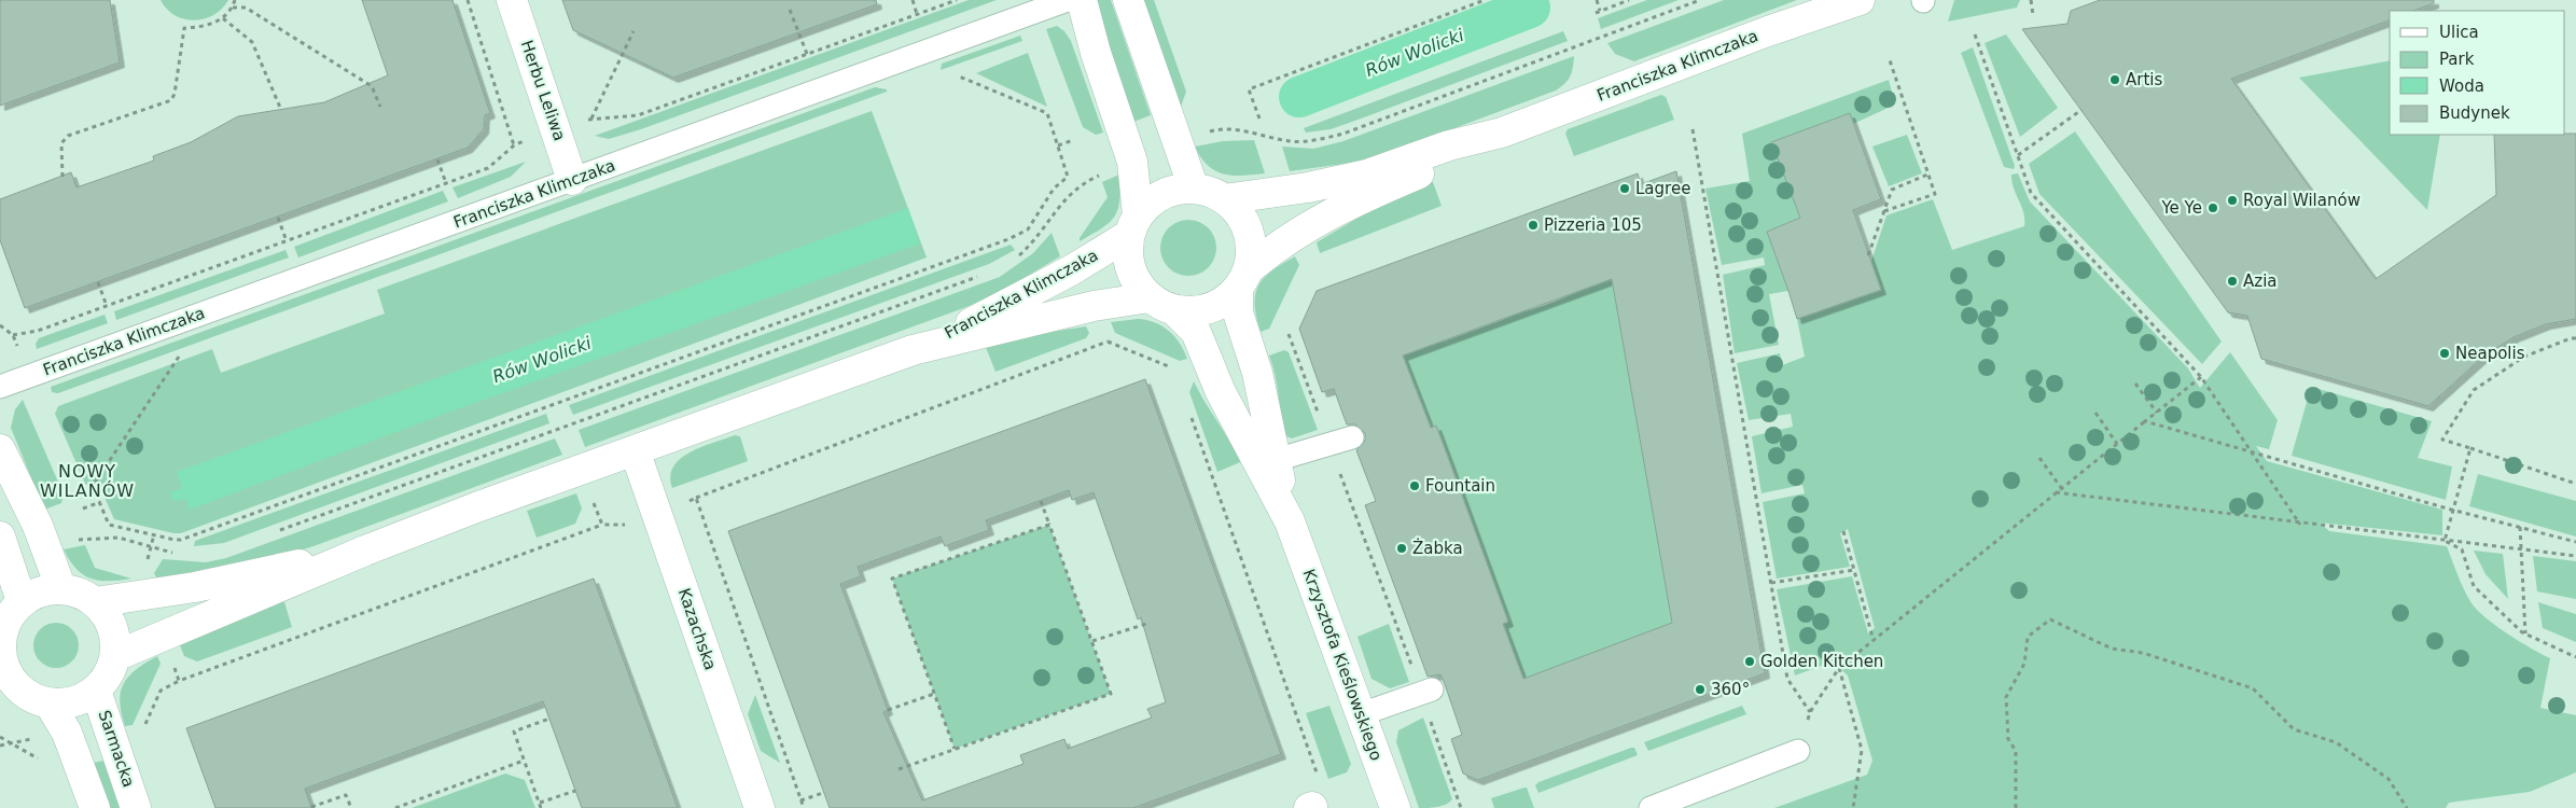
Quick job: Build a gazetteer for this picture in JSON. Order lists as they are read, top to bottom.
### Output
{
  "streets": {
    "street": [
      "Franciszka Klimczaka",
      "Herbu Leliwa",
      "Kazachska",
      "Krzysztofa Kieślowskiego",
      "Sarmacka"
    ]
  },
  "crossings": [
    ["Franciszka Klimczaka", "Herbu Leliwa"],
    ["Franciszka Klimczaka", "Kazachska"],
    ["Franciszka Klimczaka", "Krzysztofa Kieślowskiego"],
    ["Franciszka Klimczaka", "Sarmacka"]
  ],
  "districts": ["NOWY WILANÓW"],
  "water": ["Rów Wolicki"],
  "places": [
    "Artis",
    "Lagree",
    "Royal Wilanów",
    "Ye Ye",
    "Pizzeria 105",
    "Azia",
    "Neapolis",
    "Fountain",
    "Żabka",
    "Golden Kitchen",
    "360°"
  ],
  "legend": [
    "Ulica",
    "Park",
    "Woda",
    "Budynek"
  ]
}
